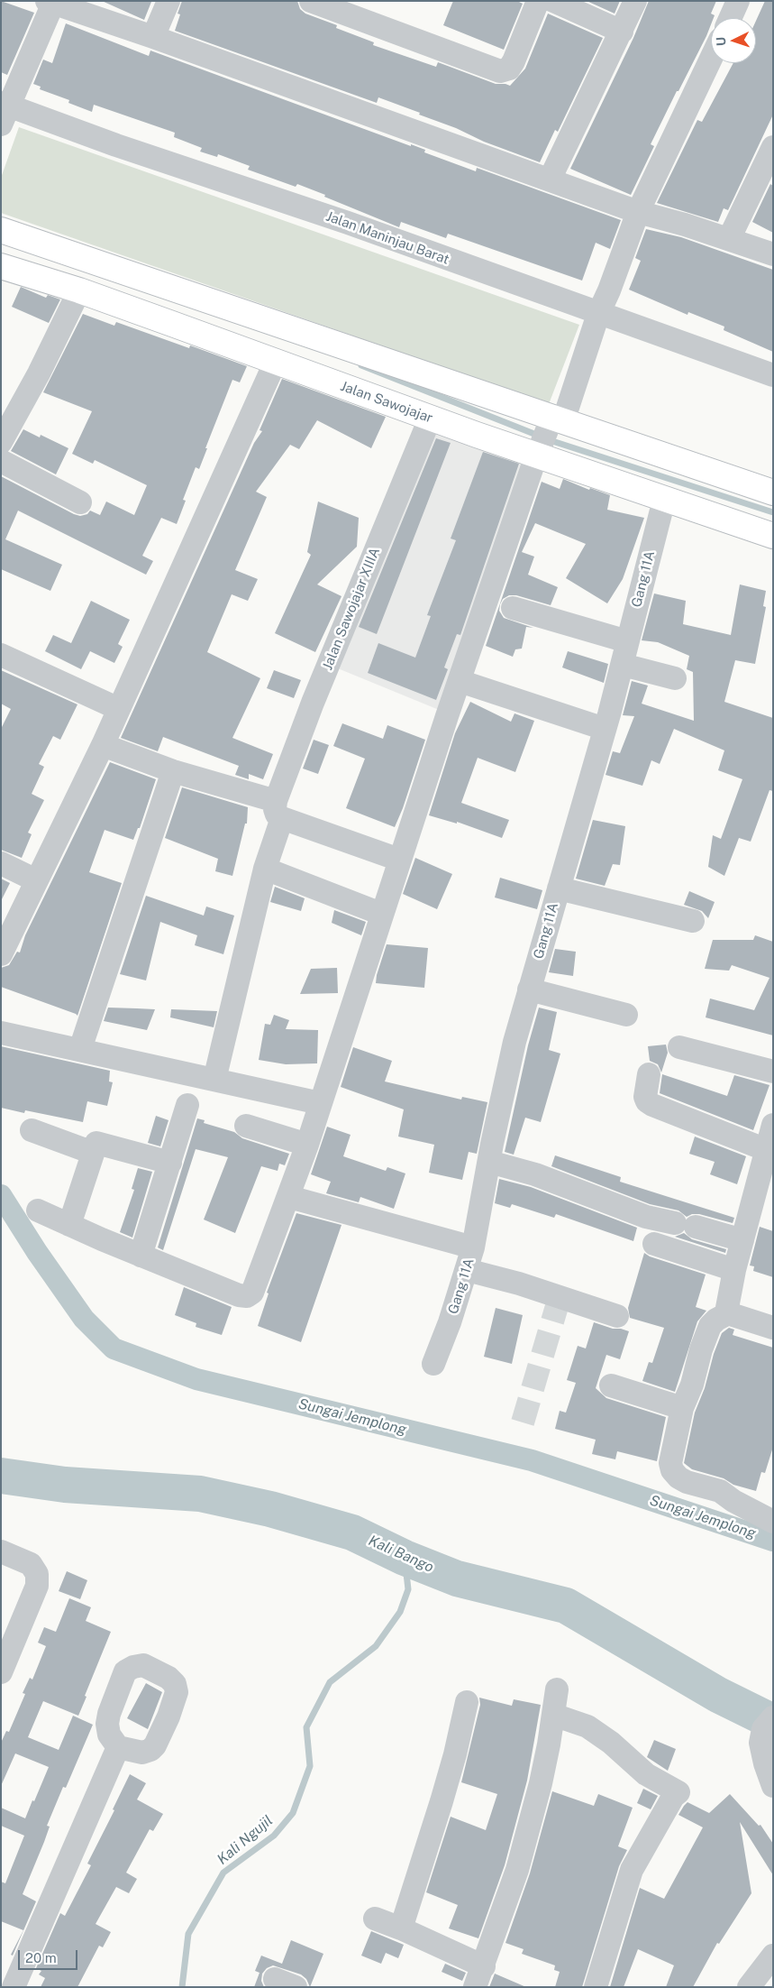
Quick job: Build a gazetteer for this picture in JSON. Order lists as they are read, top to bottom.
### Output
{
  "streets": {
    "main road": ["Jalan Sawojajar"],
    "street": ["Jalan Maninjau Barat", "Gang 11A", "Jalan Sawojajar XIIIA"]
  },
  "crossings": [
    ["Jalan Sawojajar", "Gang 11A"],
    ["Jalan Sawojajar", "Jalan Sawojajar XIIIA"]
  ],
  "water": ["Sungai Jemplong", "Kali Bango", "Kali Ngujil"],
  "scale_bar": "20 m",
  "north": "left"
}
